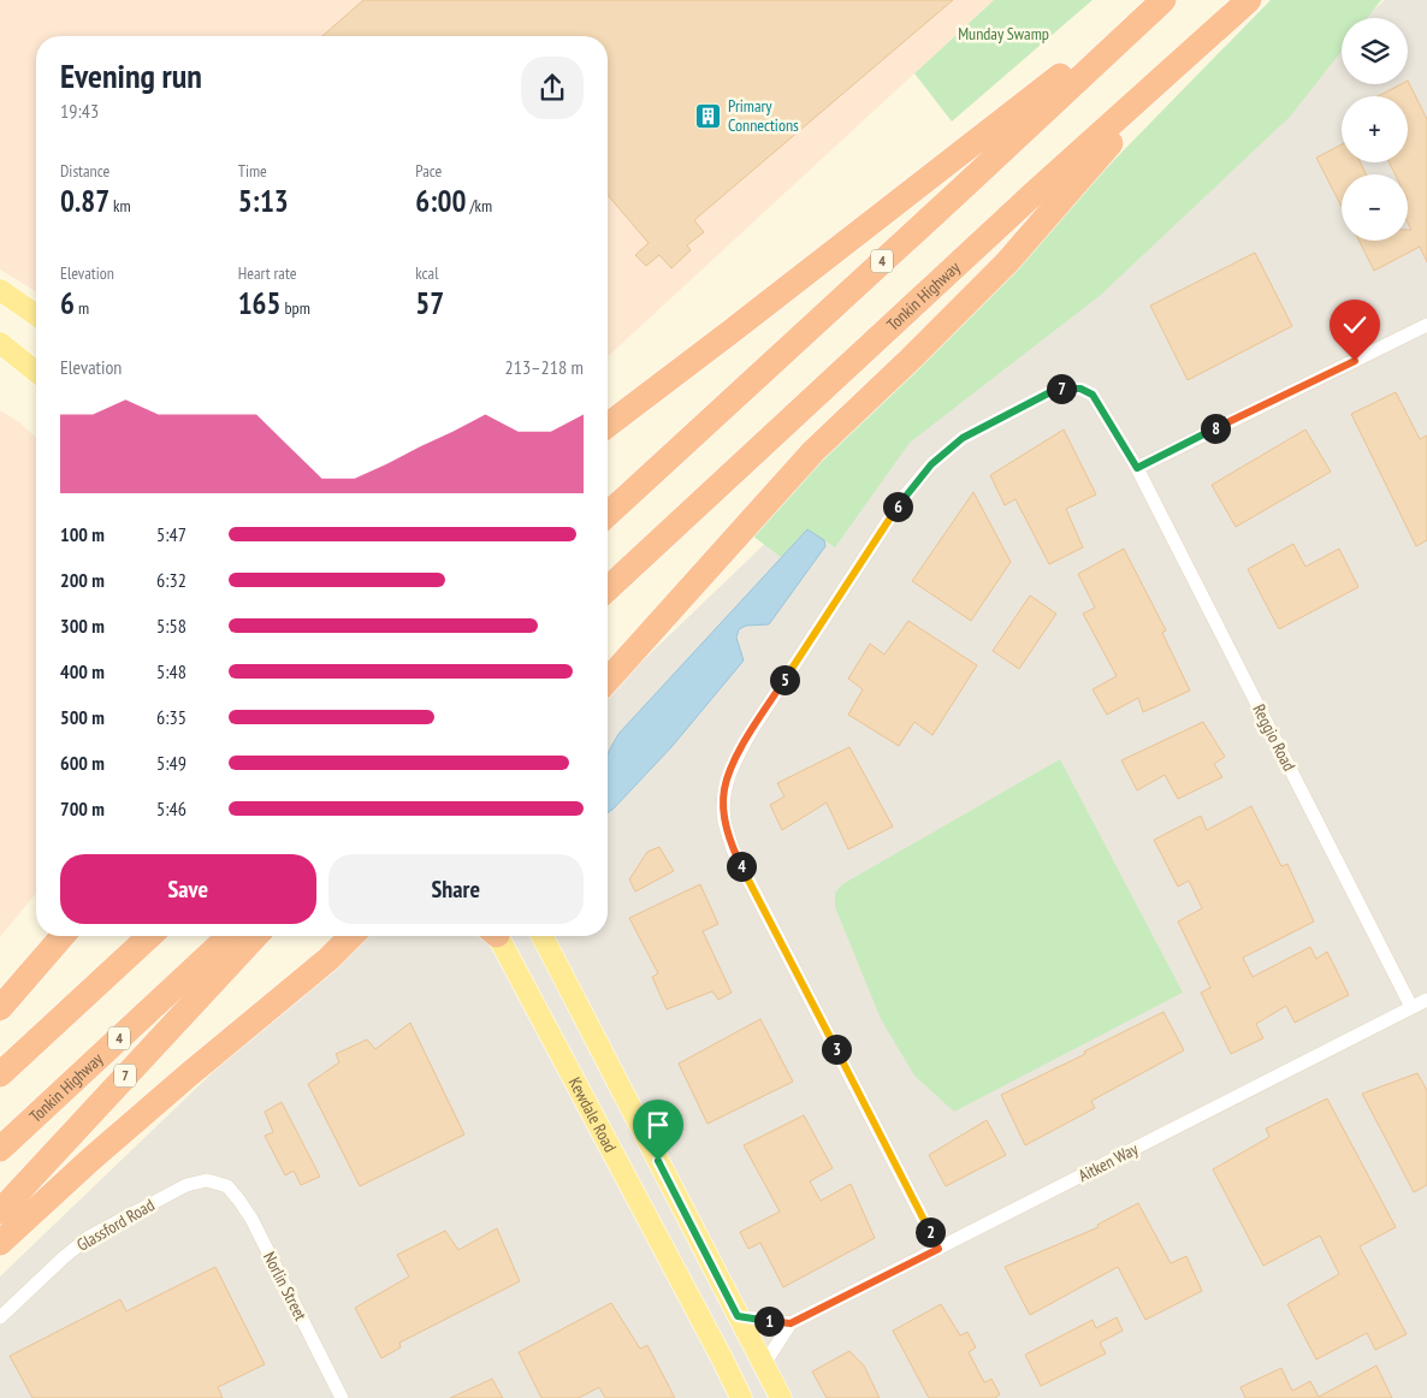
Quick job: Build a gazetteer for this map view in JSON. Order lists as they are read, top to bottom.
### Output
{
  "streets": {
    "highway": ["4", "Tonkin Highway", "7"],
    "main road": ["Kewdale Road"],
    "street": [
      "Reggio Road",
      "Aitken Way",
      "Glassford Road",
      "Norlin Street"
    ]
  },
  "crossings": [
    ["Reggio Road", "Aitken Way"],
    ["Glassford Road", "Norlin Street"]
  ],
  "parks": ["Munday Swamp"],
  "places": {
    "building": ["Primary Connections"]
  },
  "page": {
    "map_buttons": ["+", "−"],
    "heading": ["Evening run", "19:43"],
    "stats": [
      ["Distance", "0.87 km"],
      ["Time", "5:13"],
      ["Pace", "6:00 /km"],
      ["Elevation", "6 m"],
      ["Heart rate", "165 bpm"],
      ["kcal", "57"]
    ],
    "chart": ["Elevation", "213–218 m"],
    "pins": [
      "7",
      "8",
      "6",
      "5",
      "4",
      "3",
      "2",
      "1"
    ],
    "list": [
      {
        "name": "100 m",
        "note": "5:47"
      },
      {
        "name": "200 m",
        "note": "6:32"
      },
      {
        "name": "300 m",
        "note": "5:58"
      },
      {
        "name": "400 m",
        "note": "5:48"
      },
      {
        "name": "500 m",
        "note": "6:35"
      },
      {
        "name": "600 m",
        "note": "5:49"
      },
      {
        "name": "700 m",
        "note": "5:46"
      }
    ],
    "buttons": ["Save", "Share"]
  }
}
